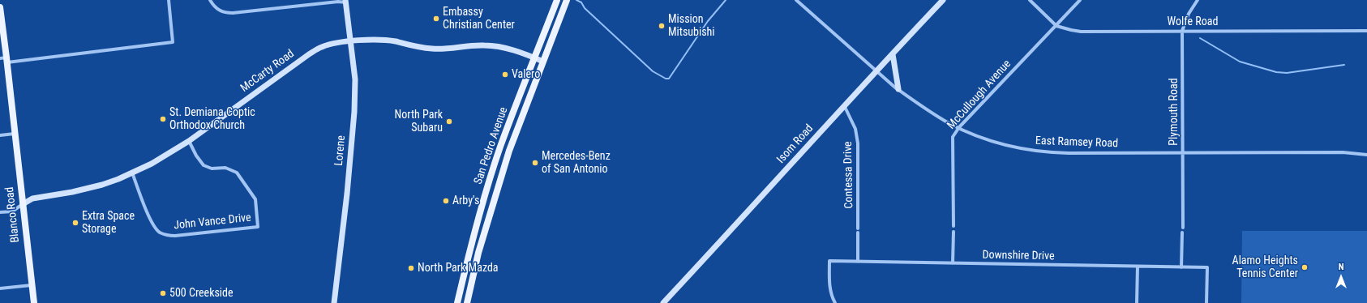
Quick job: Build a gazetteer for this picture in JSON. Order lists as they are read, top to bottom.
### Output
{
  "streets": {
    "main road": ["San Pedro Avenue", "Blanco Road"],
    "street": [
      "Wolfe Road",
      "McCarty Road",
      "McCullough Avenue",
      "Plymouth Road",
      "East Ramsey Road",
      "Isom Road",
      "Lorene",
      "Contessa Drive",
      "John Vance Drive",
      "Downshire Drive"
    ]
  },
  "crossings": [
    ["Wolfe Road", "McCullough Avenue"],
    ["Wolfe Road", "Plymouth Road"],
    ["McCarty Road", "San Pedro Avenue"],
    ["McCarty Road", "Lorene"],
    ["McCarty Road", "Blanco Road"],
    ["McCarty Road", "John Vance Drive"],
    ["McCullough Avenue", "East Ramsey Road"],
    ["Plymouth Road", "East Ramsey Road"],
    ["East Ramsey Road", "Isom Road"],
    ["Isom Road", "Contessa Drive"]
  ],
  "places": [
    "Embassy Christian Center",
    "Mission Mitsubishi",
    "Valero",
    "St. Demiana Coptic Orthodox Church",
    "North Park Subaru",
    "Mercedes-Benz of San Antonio",
    "Arby's",
    "Extra Space Storage",
    "Alamo Heights Tennis Center",
    "North Park Mazda",
    "500 Creekside"
  ],
  "north": "top"
}
